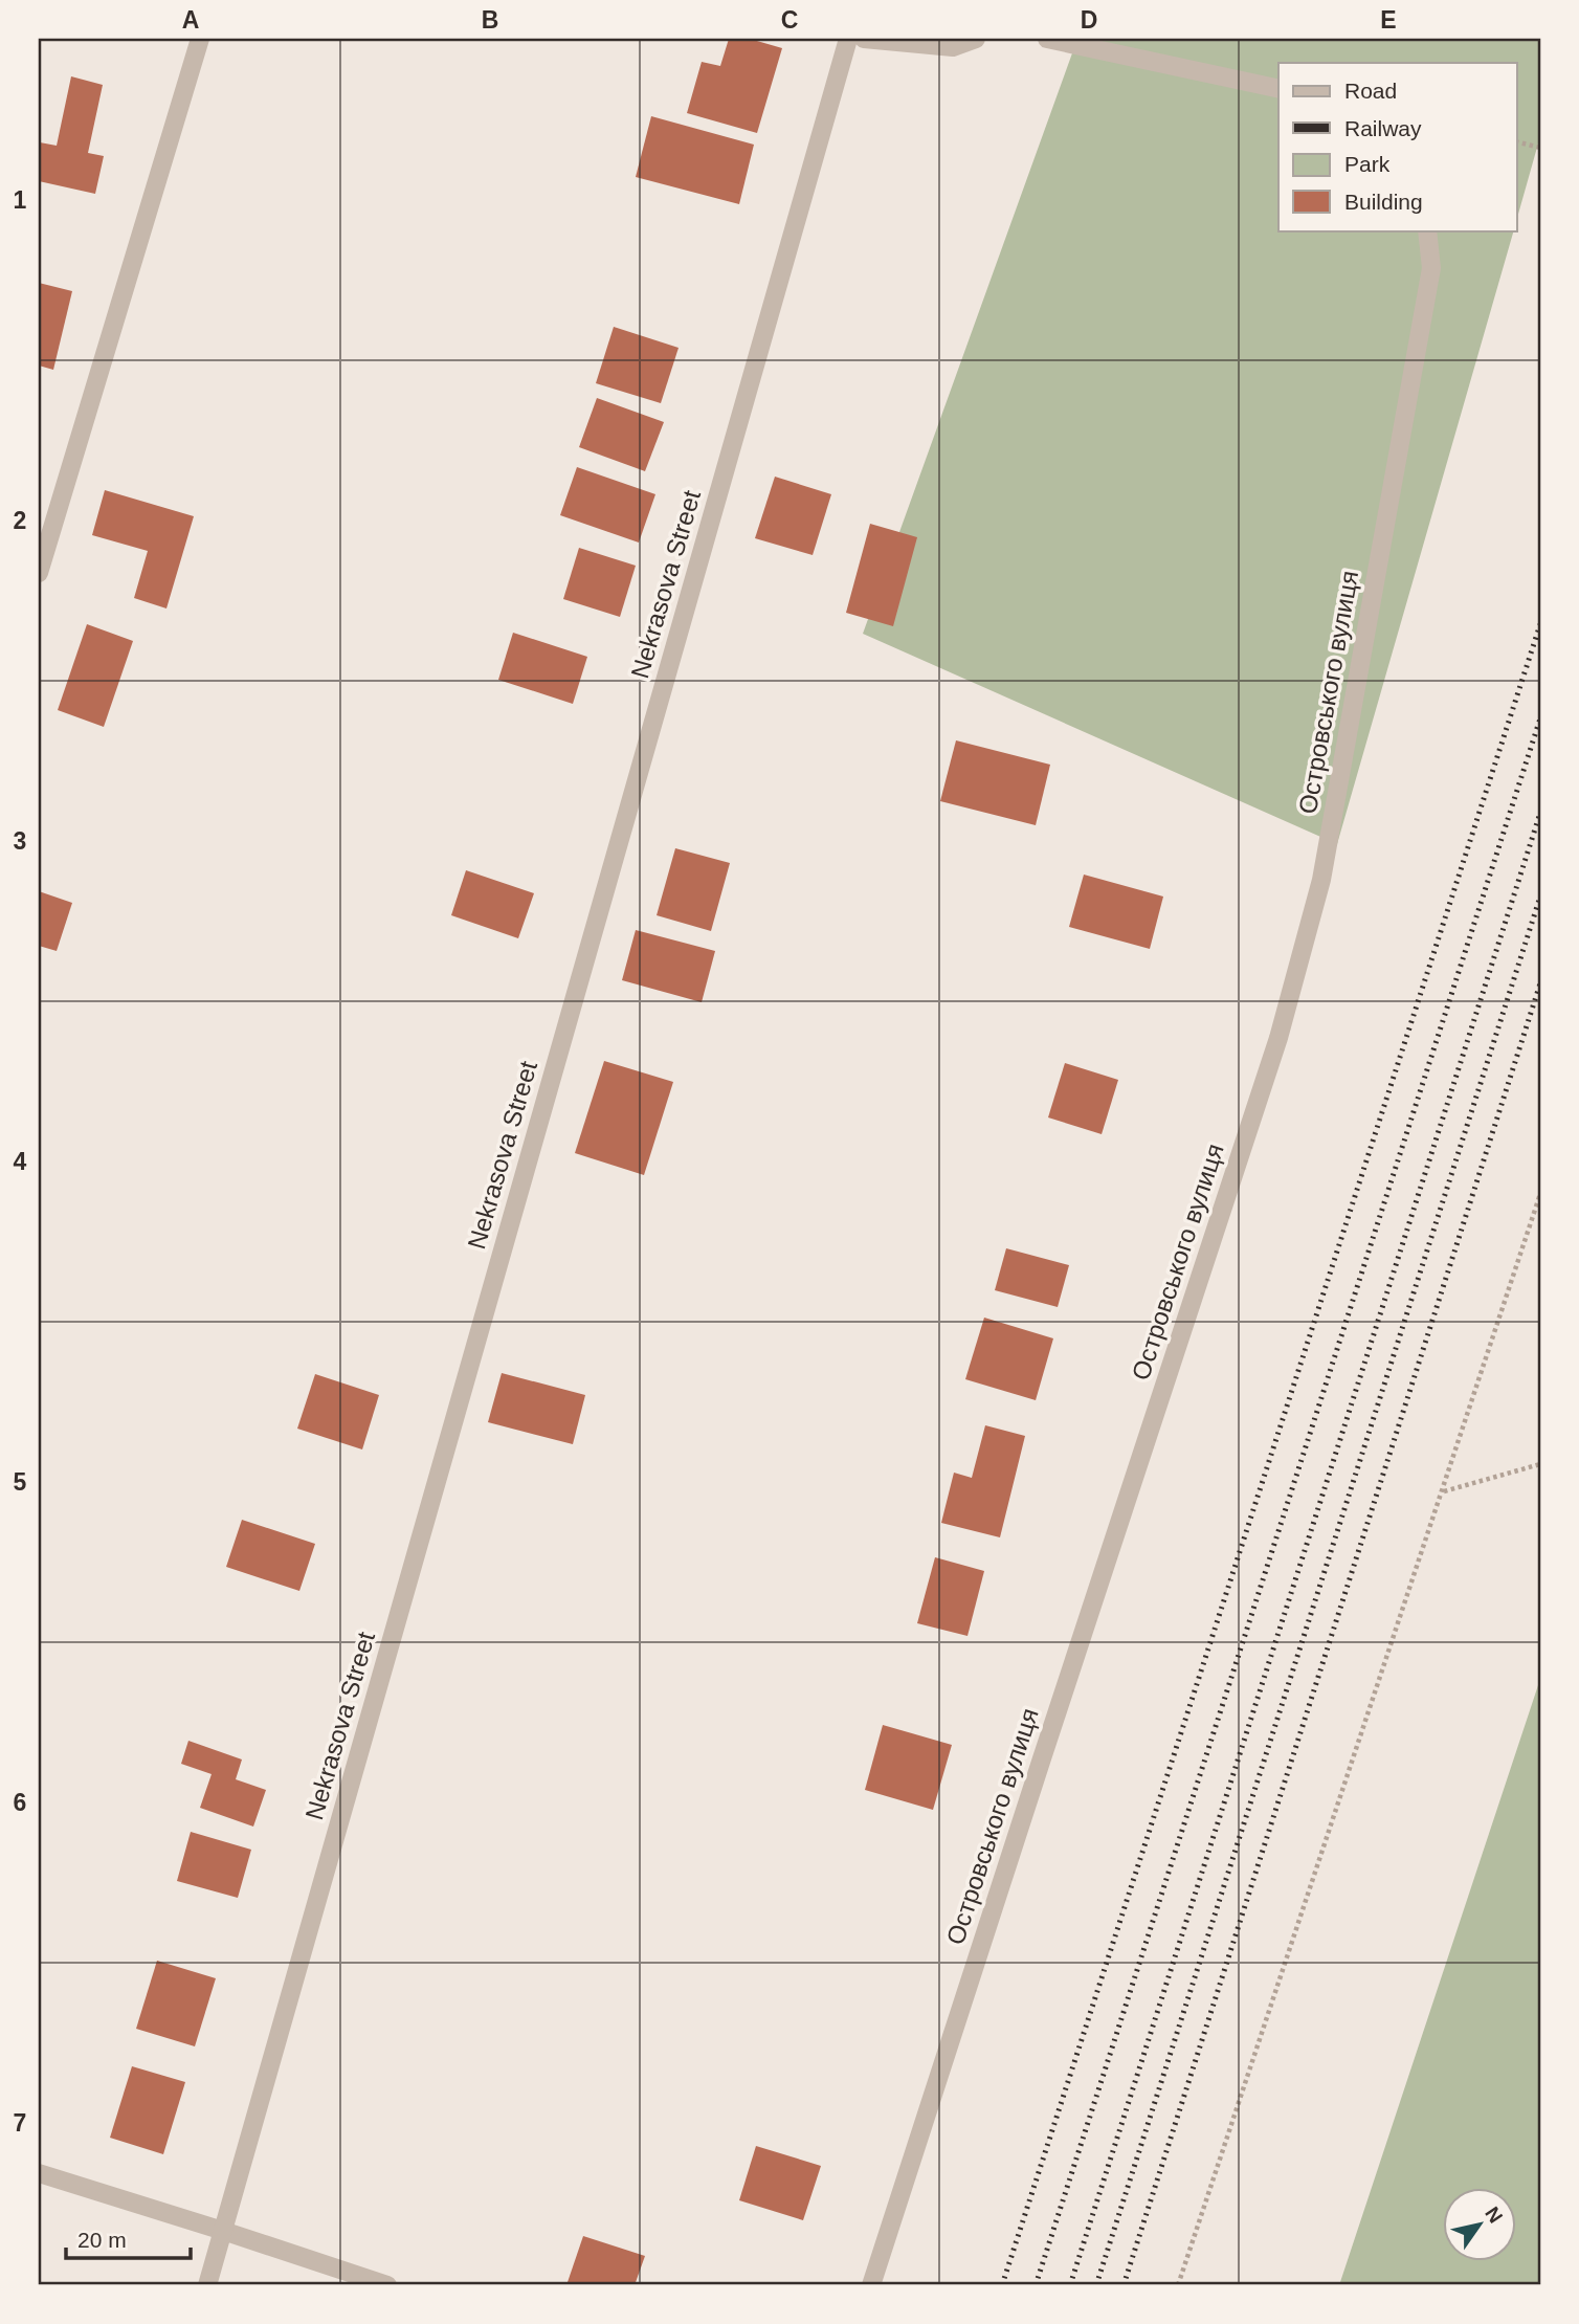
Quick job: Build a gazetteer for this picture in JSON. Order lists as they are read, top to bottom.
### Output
{
  "streets": {
    "street": ["Nekrasova Street", "Островського вулиця"]
  },
  "legend": [
    "Road",
    "Railway",
    "Park",
    "Building"
  ],
  "scale_bar": "20 m",
  "north": "top right",
  "grid": {
    "columns": [
      "A",
      "B",
      "C",
      "D",
      "E"
    ],
    "rows": [
      "1",
      "2",
      "3",
      "4",
      "5",
      "6",
      "7"
    ]
  }
}
